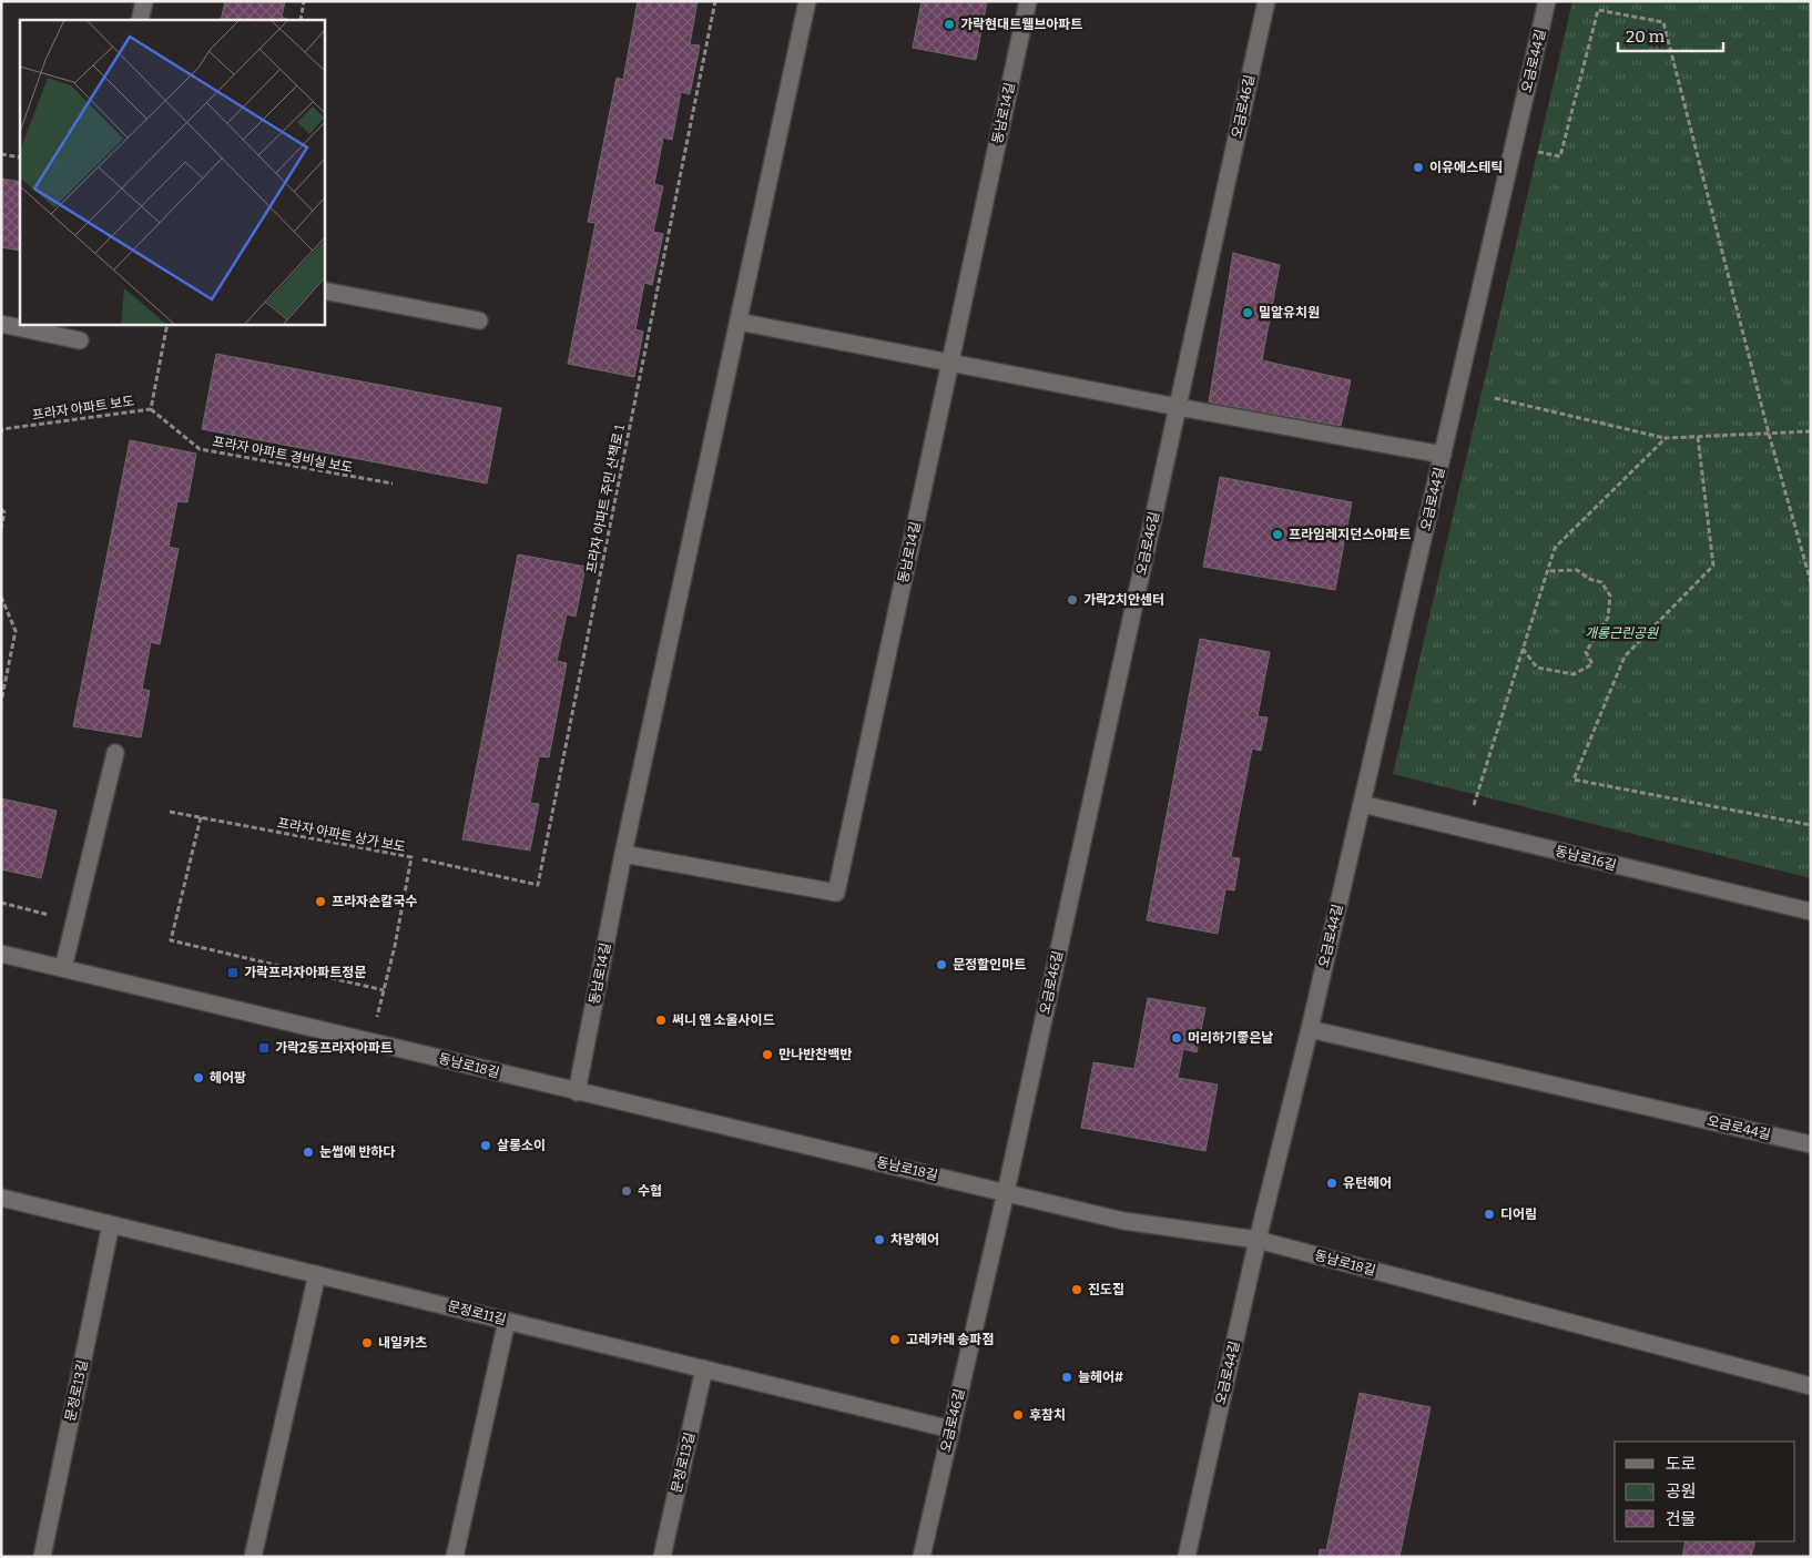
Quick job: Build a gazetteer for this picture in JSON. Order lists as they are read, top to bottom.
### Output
{
  "streets": {
    "street": [
      "오금로44길",
      "오금로46길",
      "동남로14길",
      "동남로16길",
      "동남로18길",
      "문정로11길",
      "문정로13길"
    ],
    "path": [
      "프라자 아파트 보도",
      "프라자 아파트 경비실 보도",
      "프라자 아파트 주민 산책로 1",
      "프라자 아파트 상가 보도"
    ]
  },
  "crossings": [
    ["오금로44길", "동남로16길"],
    ["오금로44길", "동남로18길"],
    ["오금로46길", "동남로18길"],
    ["오금로46길", "문정로11길"],
    ["동남로14길", "동남로18길"],
    ["프라자 아파트 보도", "프라자 아파트 경비실 보도"],
    ["프라자 아파트 상가 보도", "동남로18길"],
    ["문정로11길", "문정로13길"]
  ],
  "parks": ["개롱근린공원"],
  "places": {
    "other": [
      "가락현대트웰브아파트",
      "이유에스테틱",
      "밀알유치원",
      "프라임레지던스아파트",
      "가락2치안센터",
      "프라자손칼국수",
      "문정할인마트",
      "써니 앤 소울사이드",
      "머리하기좋은날",
      "만나반찬백반",
      "헤어팡",
      "살롱소이",
      "눈썹에 반하다",
      "유턴헤어",
      "수협",
      "디어림",
      "차랑헤어",
      "진도집",
      "고레카레 송파점",
      "내일카츠",
      "늘헤어#",
      "후참치"
    ],
    "transit": ["가락프라자아파트정문", "가락2동프라자아파트"]
  },
  "legend": ["도로", "공원", "건물"],
  "scale_bar": "20 m"
}
